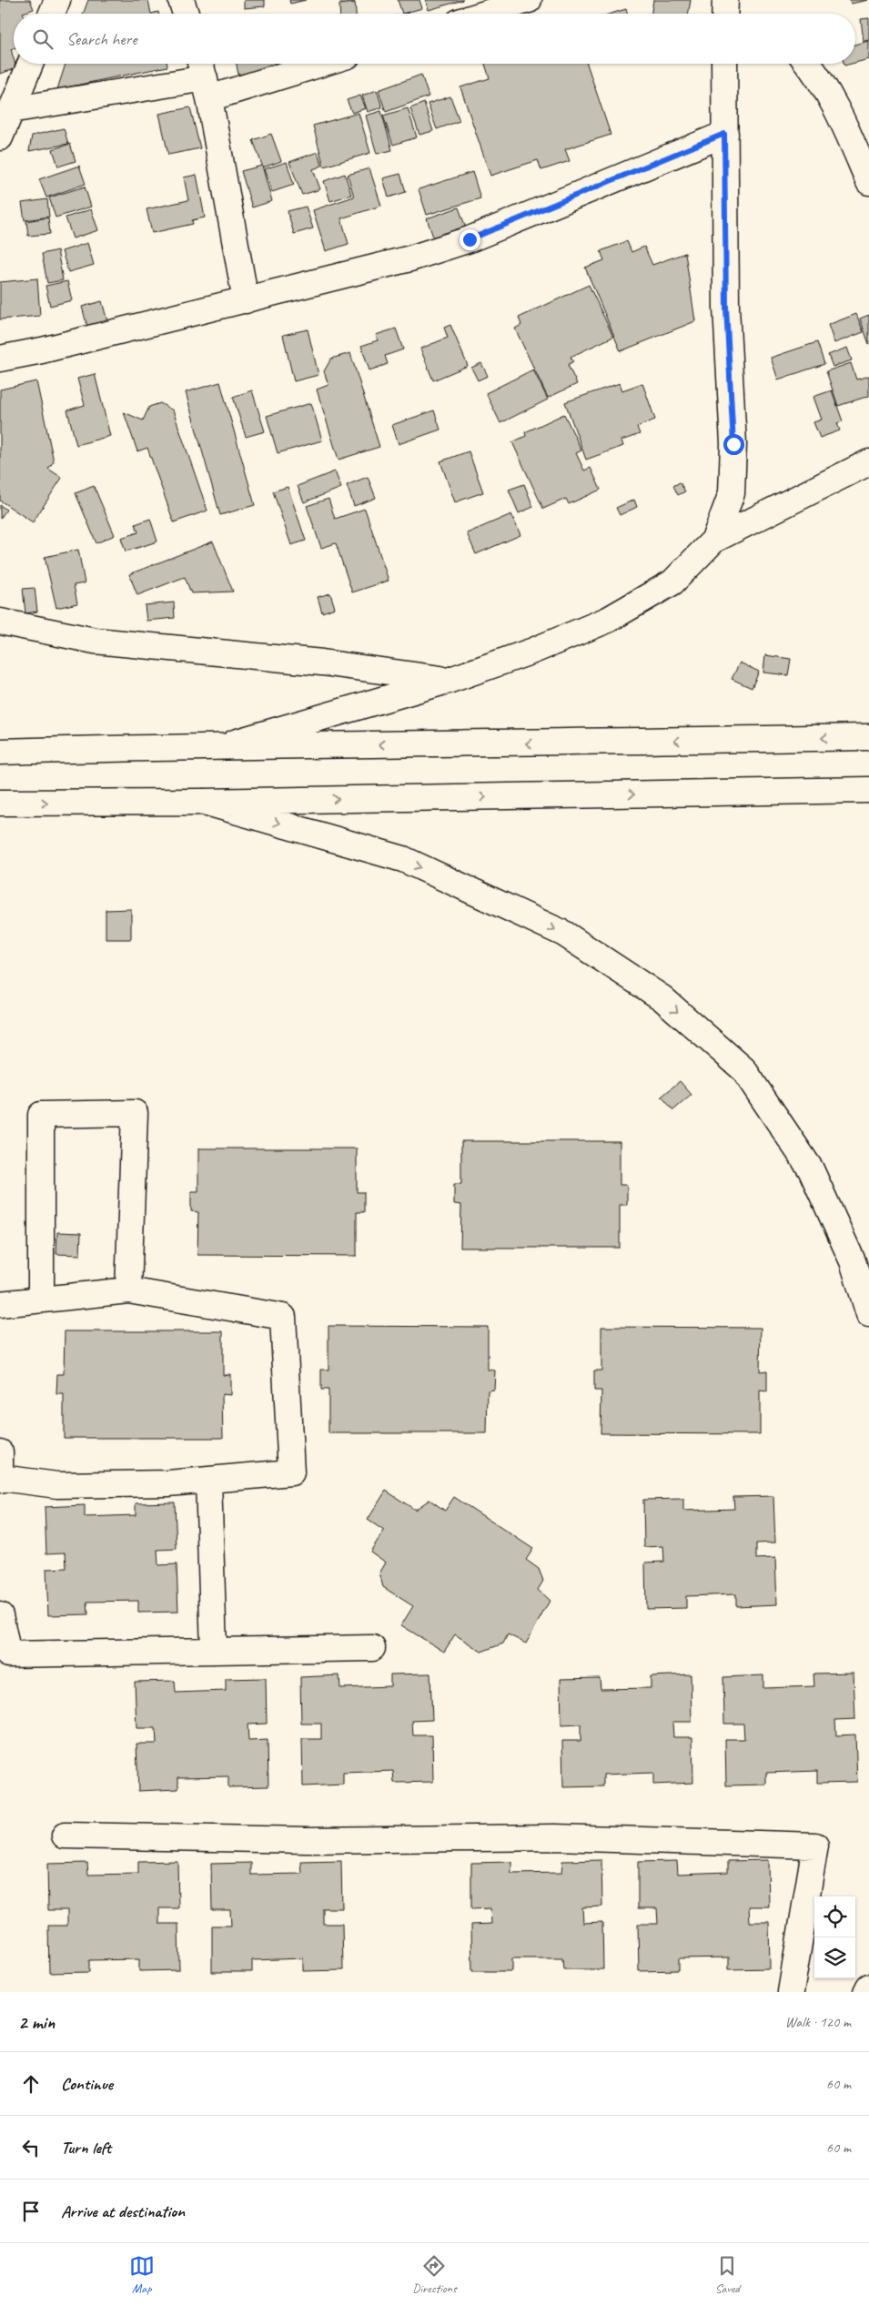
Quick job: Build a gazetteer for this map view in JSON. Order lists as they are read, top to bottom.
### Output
{
  "page": {
    "search": "Search here",
    "heading": ["2 min", "Walk · 120 m"],
    "list": [
      ["Continue", "60 m"],
      ["Turn left", "60 m"],
      "Arrive at destination"
    ],
    "nav": ["Map", "Directions", "Saved"]
  }
}
